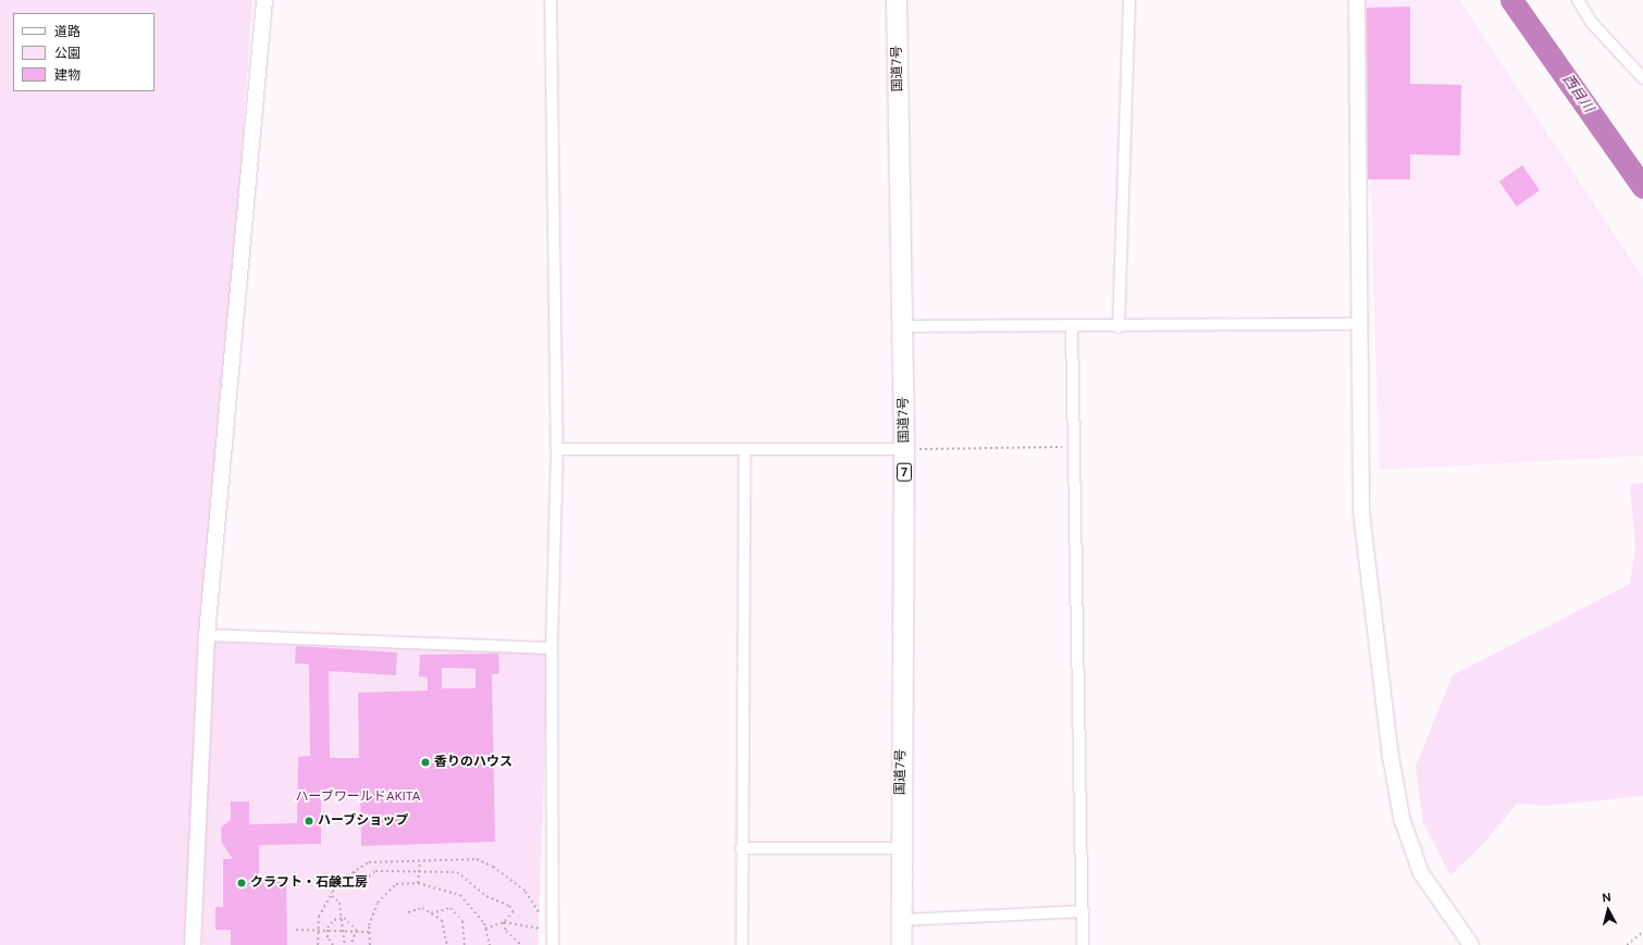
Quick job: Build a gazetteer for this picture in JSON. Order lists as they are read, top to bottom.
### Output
{
  "streets": {
    "highway": ["国道7号", "7"]
  },
  "water": ["西目川"],
  "parks": ["ハーブワールドAKITA"],
  "places": ["香りのハウス", "ハーブショップ", "クラフト・石鹸工房"],
  "legend": ["道路", "公園", "建物"],
  "north": "top"
}
